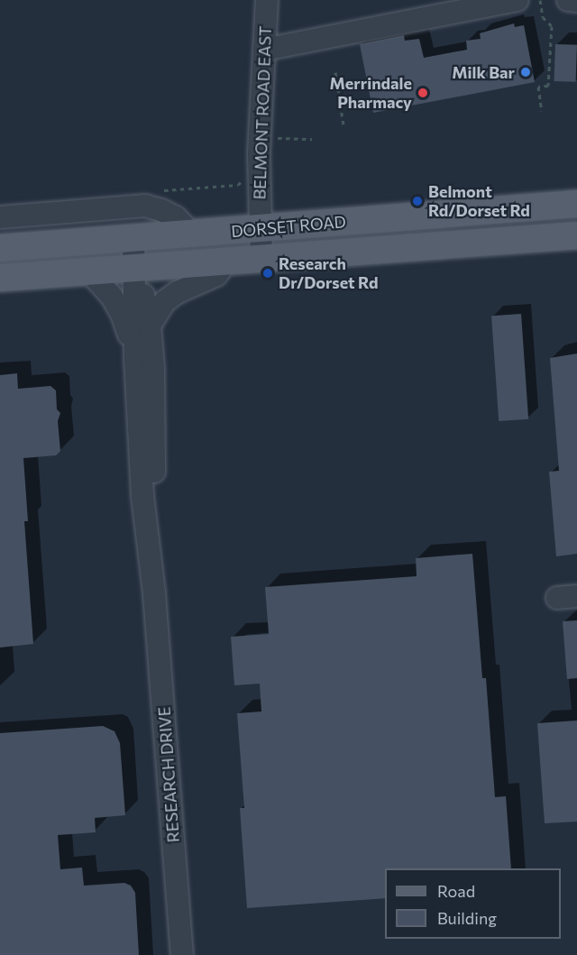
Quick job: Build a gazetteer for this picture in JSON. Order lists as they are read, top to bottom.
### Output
{
  "streets": {
    "main road": ["DORSET ROAD"],
    "street": ["BELMONT ROAD EAST", "RESEARCH DRIVE"]
  },
  "crossings": [
    ["BELMONT ROAD EAST", "DORSET ROAD"],
    ["DORSET ROAD", "RESEARCH DRIVE"]
  ],
  "places": [
    "Milk Bar",
    "Merrindale Pharmacy",
    "Belmont Rd/Dorset Rd",
    "Research Dr/Dorset Rd"
  ],
  "legend": ["Road", "Building"]
}
